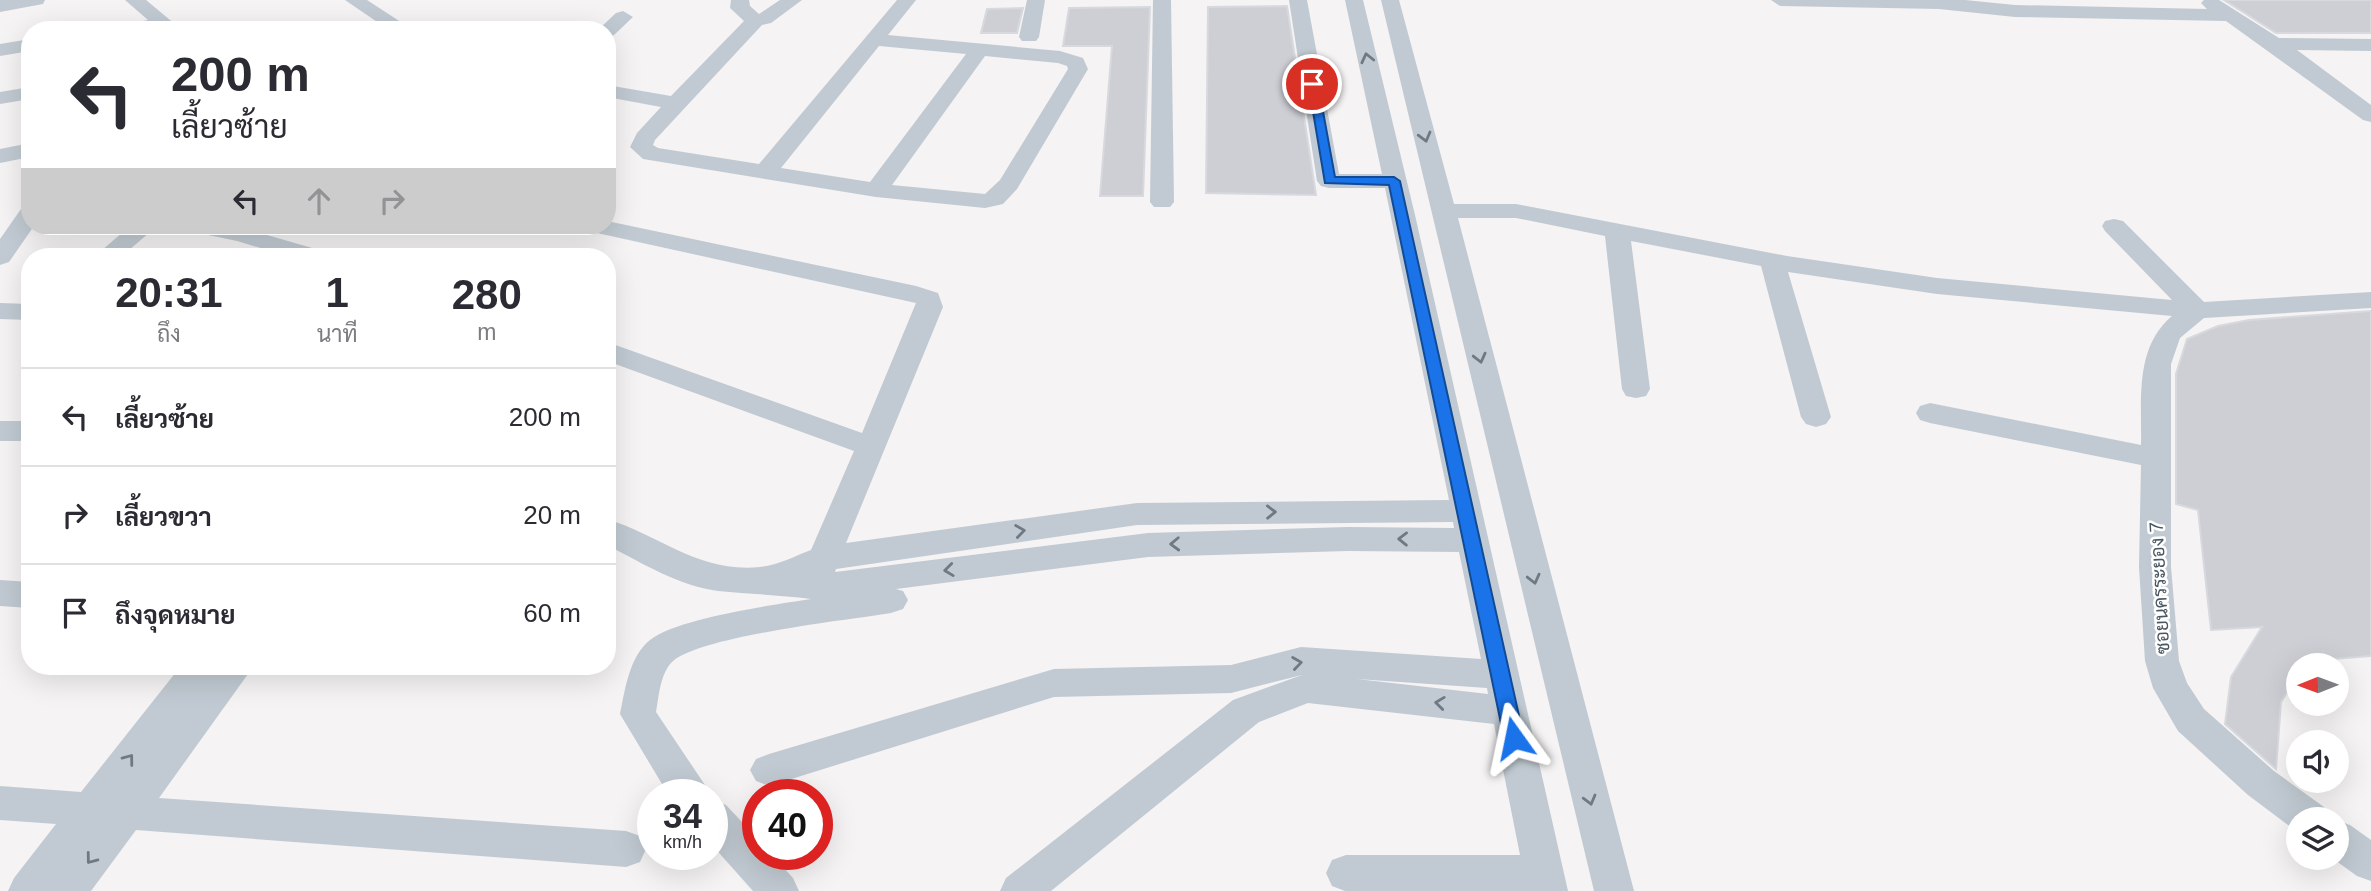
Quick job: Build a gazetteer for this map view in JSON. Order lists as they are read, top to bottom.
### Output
{
  "streets": {
    "street": ["ซอยนครระยอง 7"]
  },
  "north": "left",
  "page": {
    "turn": ["200 m", "เลี้ยวซ้าย"],
    "eta": [
      "20:31",
      "ถึง",
      "1",
      "นาที",
      "280",
      "m"
    ],
    "list": [
      {
        "name": "เลี้ยวซ้าย",
        "value": "200 m"
      },
      {
        "name": "เลี้ยวขวา",
        "value": "20 m"
      },
      {
        "name": "ถึงจุดหมาย",
        "value": "60 m"
      }
    ],
    "speed": "34 km/h",
    "limit": "40"
  }
}
